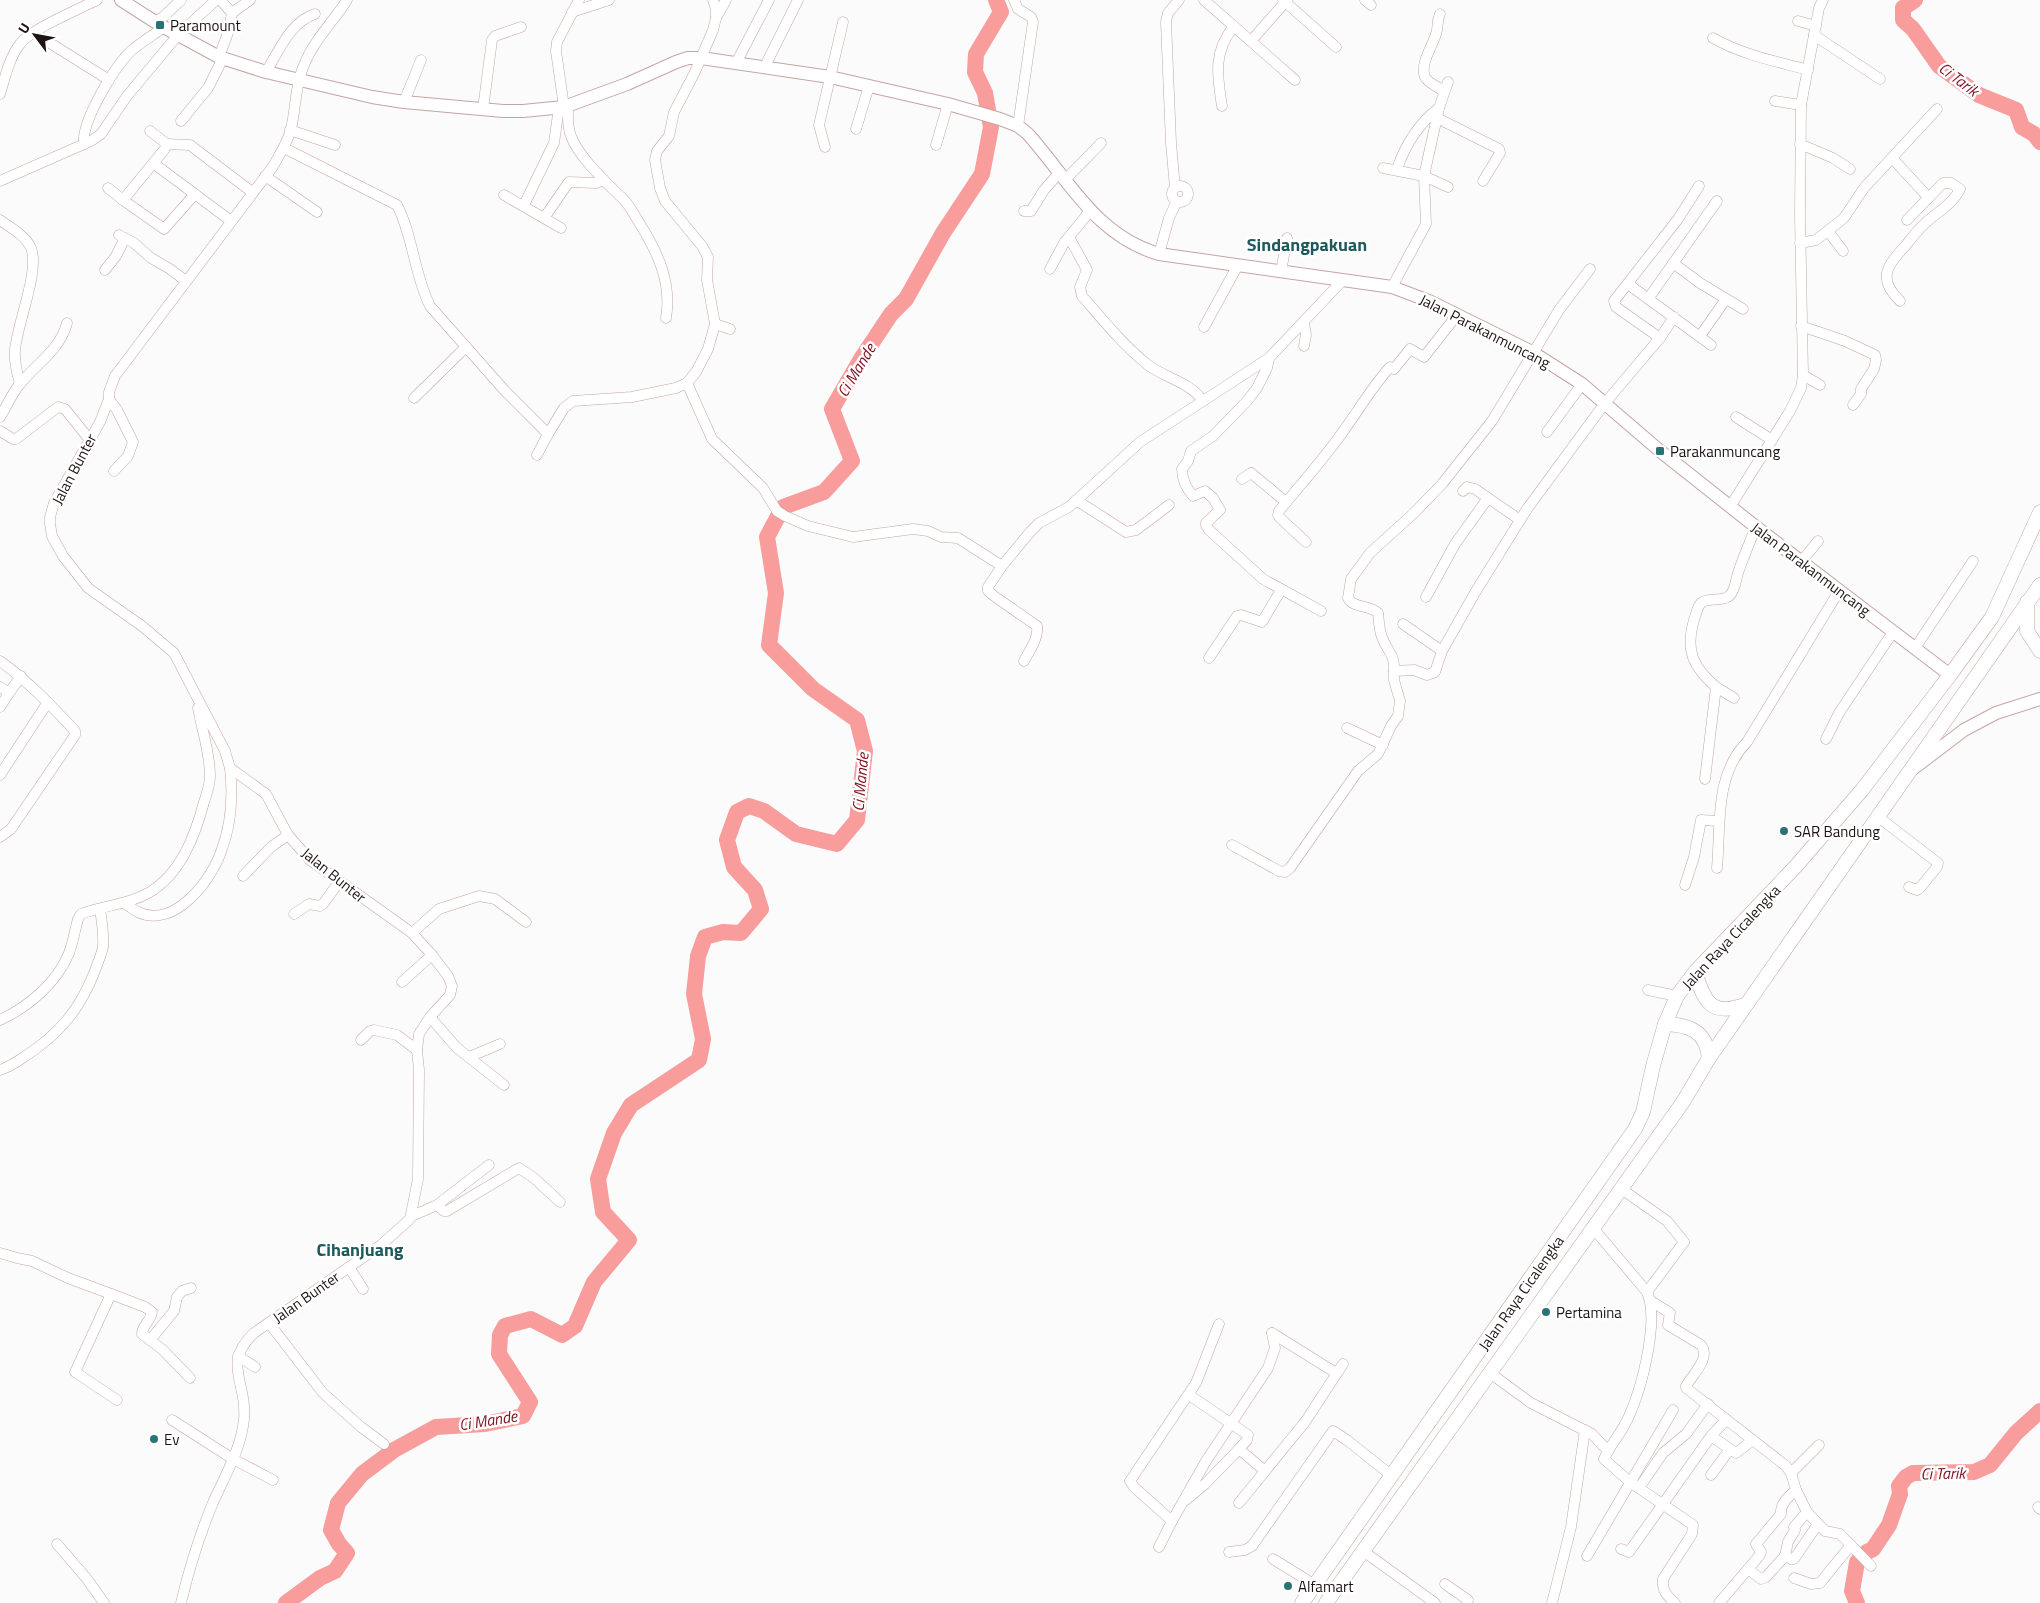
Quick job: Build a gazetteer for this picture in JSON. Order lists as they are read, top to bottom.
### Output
{
  "streets": {
    "highway": ["Jalan Raya Cicalengka"],
    "main road": ["Jalan Parakanmuncang"],
    "street": ["Jalan Bunter"]
  },
  "crossings": [
    ["Jalan Parakanmuncang", "Jalan Bunter"],
    ["Jalan Parakanmuncang", "Jalan Raya Cicalengka"]
  ],
  "districts": ["Sindangpakuan", "Cihanjuang"],
  "water": ["Ci Tarik", "Ci Mande"],
  "places": {
    "transit": ["Paramount", "Parakanmuncang"],
    "other": [
      "SAR Bandung",
      "Pertamina",
      "Ev",
      "Alfamart"
    ]
  },
  "north": "top left"
}
